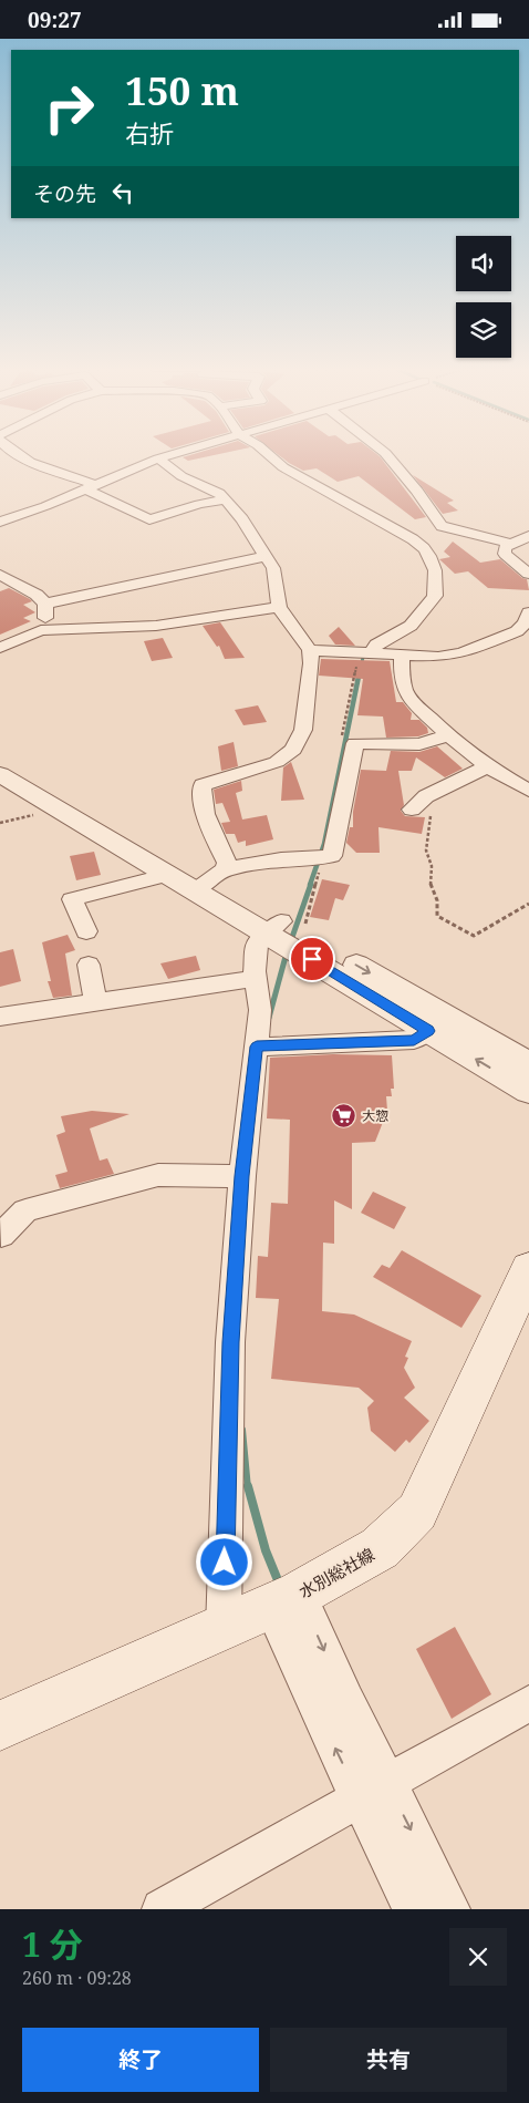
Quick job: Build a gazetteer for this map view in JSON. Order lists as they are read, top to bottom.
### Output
{
  "streets": {
    "main road": ["水別総社線"]
  },
  "places": {
    "supermarket": ["大惣"]
  },
  "page": {
    "status": "09:27",
    "turn": ["150 m", "右折"],
    "then": "その先",
    "heading": ["1 分", "260 m · 09:28"],
    "buttons": ["終了", "共有"]
  }
}
